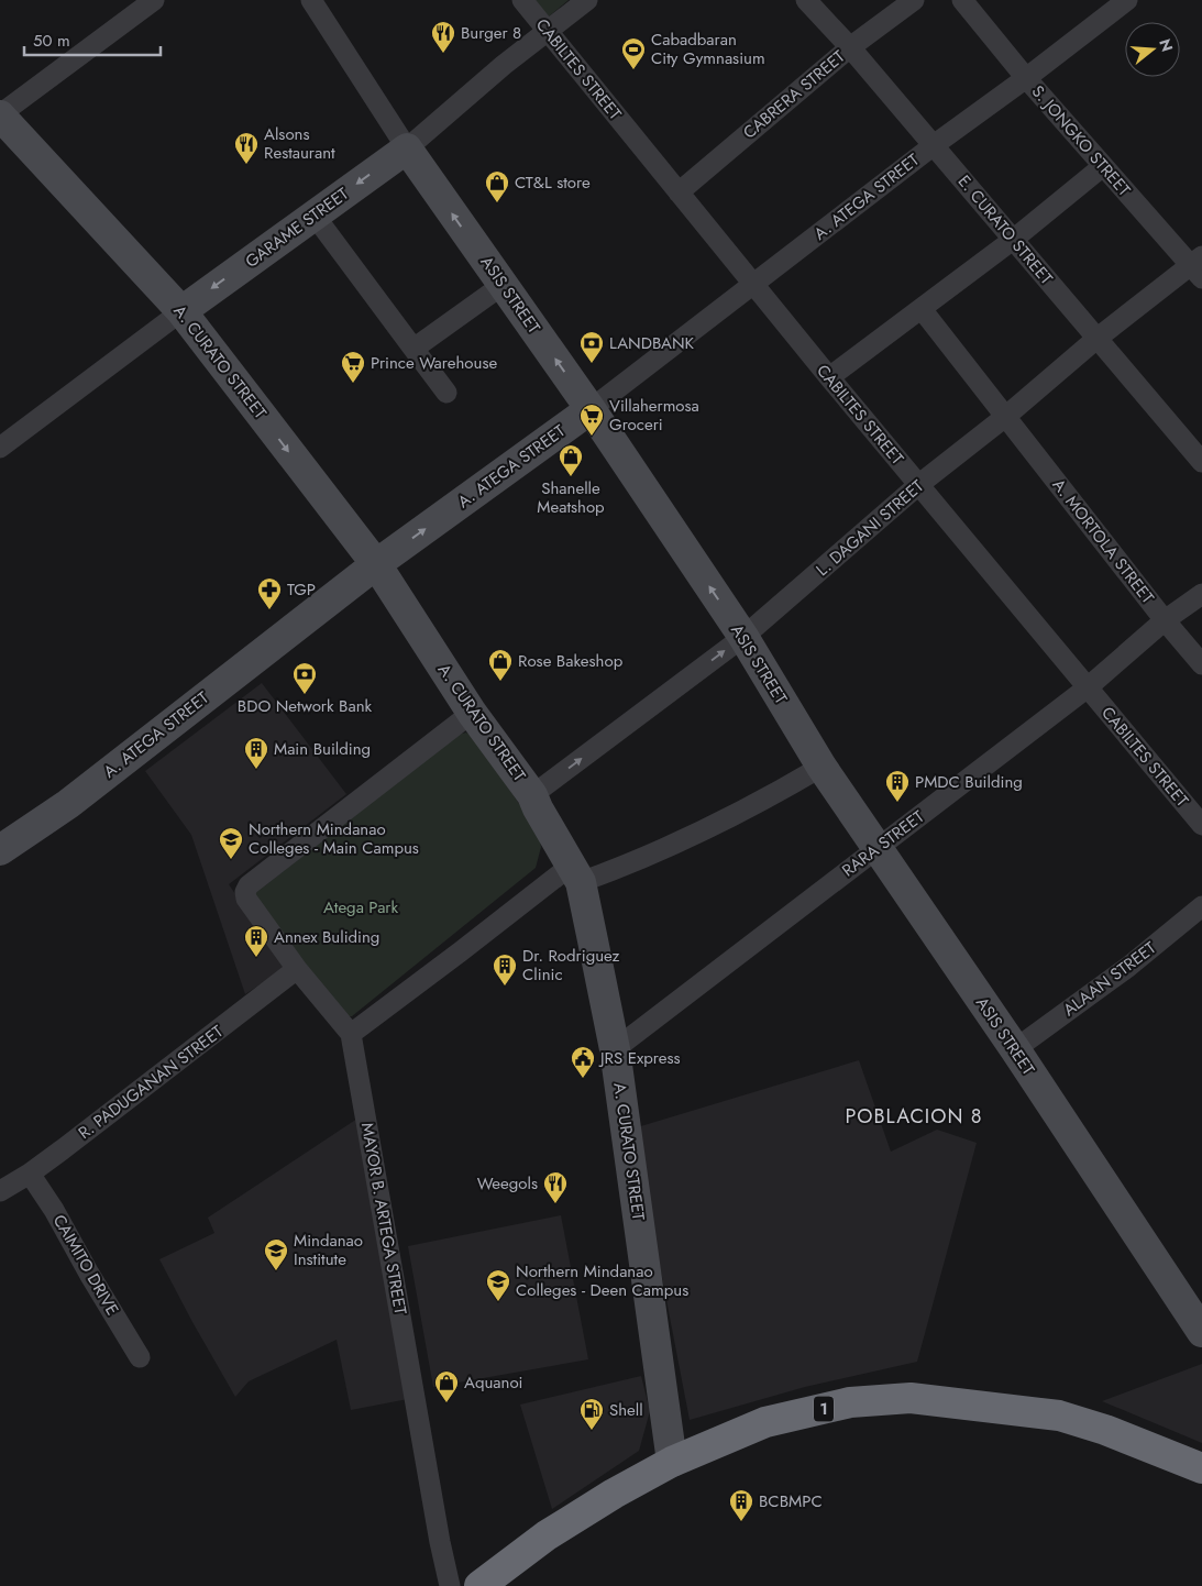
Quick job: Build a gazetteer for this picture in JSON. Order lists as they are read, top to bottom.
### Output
{
  "streets": {
    "highway": ["1"],
    "main road": [
      "A. ATEGA STREET",
      "GARAME STREET",
      "ASIS STREET",
      "A. CURATO STREET"
    ],
    "street": [
      "CABILTES STREET",
      "CABRERA STREET",
      "S. JONGKO STREET",
      "E. CURATO STREET",
      "L. DAGANI STREET",
      "A. MORTOLA STREET",
      "RARA STREET",
      "ALAAN STREET",
      "R. PADUGANAN STREET",
      "MAYOR B. ARTEGA STREET",
      "CAIMITO DRIVE"
    ]
  },
  "crossings": [
    ["CABILTES STREET", "CABRERA STREET"],
    ["CABILTES STREET", "A. ATEGA STREET"],
    ["CABILTES STREET", "GARAME STREET"],
    ["CABILTES STREET", "L. DAGANI STREET"],
    ["CABILTES STREET", "RARA STREET"],
    ["CABRERA STREET", "E. CURATO STREET"],
    ["S. JONGKO STREET", "A. ATEGA STREET"],
    ["S. JONGKO STREET", "L. DAGANI STREET"],
    ["A. ATEGA STREET", "E. CURATO STREET"],
    ["A. ATEGA STREET", "ASIS STREET"],
    ["A. ATEGA STREET", "A. CURATO STREET"],
    ["GARAME STREET", "ASIS STREET"],
    ["GARAME STREET", "A. CURATO STREET"],
    ["E. CURATO STREET", "L. DAGANI STREET"],
    ["ASIS STREET", "L. DAGANI STREET"],
    ["ASIS STREET", "RARA STREET"],
    ["ASIS STREET", "ALAAN STREET"],
    ["A. CURATO STREET", "L. DAGANI STREET"],
    ["A. CURATO STREET", "RARA STREET"],
    ["A. CURATO STREET", "MAYOR B. ARTEGA STREET"],
    ["A. CURATO STREET", "1"],
    ["L. DAGANI STREET", "A. MORTOLA STREET"],
    ["A. MORTOLA STREET", "RARA STREET"],
    ["R. PADUGANAN STREET", "MAYOR B. ARTEGA STREET"],
    ["R. PADUGANAN STREET", "CAIMITO DRIVE"]
  ],
  "districts": ["POBLACION 8"],
  "parks": ["Atega Park"],
  "places": {
    "restaurant": ["Burger 8", "Alsons Restaurant", "Weegols"],
    "sports": ["Cabadbaran City Gymnasium"],
    "shop": [
      "CT&L store",
      "Shanelle Meatshop",
      "Rose Bakeshop",
      "Aquanoi"
    ],
    "bank": ["LANDBANK", "BDO Network Bank"],
    "supermarket": ["Prince Warehouse", "Villahermosa Groceri"],
    "pharmacy": ["TGP"],
    "building": [
      "Main Building",
      "PMDC Building",
      "Annex Buliding",
      "Dr. Rodriguez Clinic",
      "BCBMPC"
    ],
    "school or university": ["Northern Mindanao Colleges - Main Campus", "Mindanao Institute", "Northern Mindanao Colleges - Deen Campus"],
    "public building": ["JRS Express"],
    "fuel station": ["Shell"]
  },
  "scale_bar": "50 m",
  "north": "right"
}
